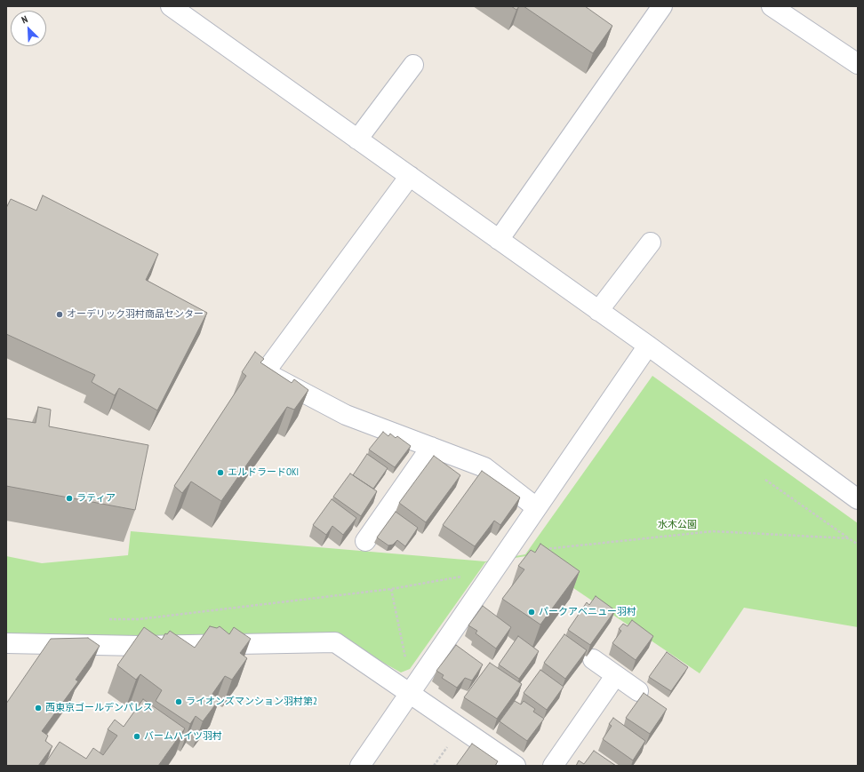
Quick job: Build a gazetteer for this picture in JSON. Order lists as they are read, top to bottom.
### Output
{
  "parks": ["水木公園"],
  "places": [
    "オーデリック羽村商品センター",
    "エルドラードOKI",
    "ラティア",
    "パークアベニュー羽村",
    "ライオンズマンション羽村第2",
    "西東京ゴールデンパレス",
    "バームハイツ羽村"
  ],
  "north": "top left"
}
